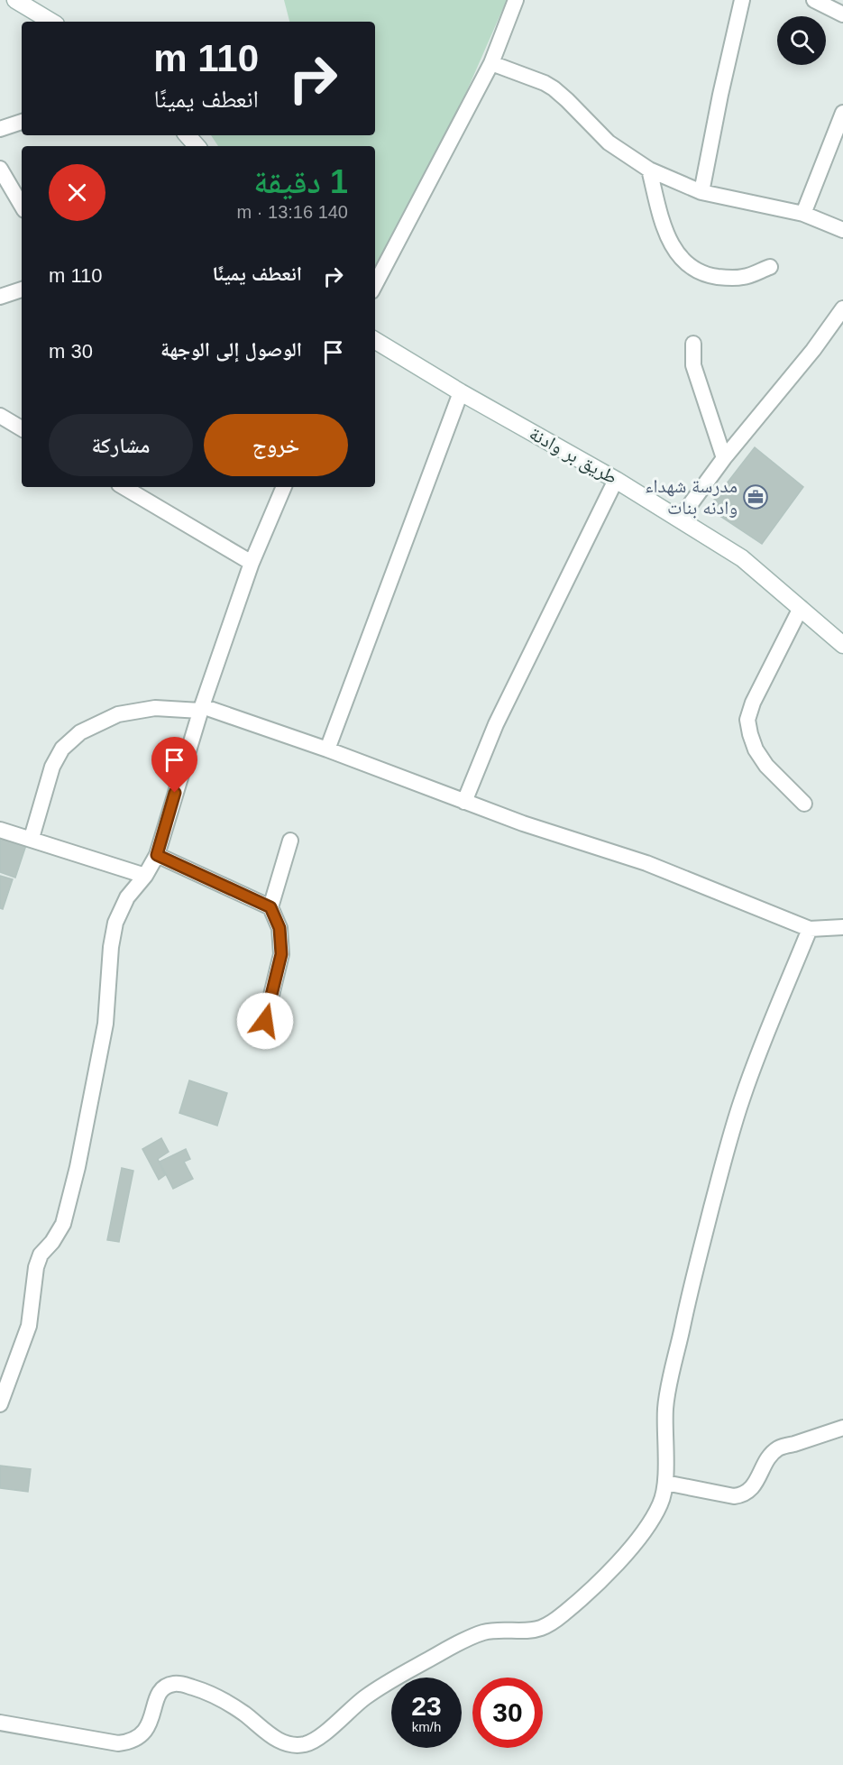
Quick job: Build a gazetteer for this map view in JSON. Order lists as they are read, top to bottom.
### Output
{
  "streets": {
    "street": ["طريق بر وادنة"]
  },
  "places": {
    "office": ["مدرسة شهداء وادنه بنات"]
  },
  "page": {
    "turn": ["110 m", "انعطف يمينًا"],
    "heading": ["1 دقيقة", "140 m · 13:16"],
    "list": [
      {
        "name": "انعطف يمينًا",
        "value": "110 m"
      },
      {
        "name": "الوصول إلى الوجهة",
        "value": "30 m"
      }
    ],
    "buttons": ["خروج", "مشاركة"],
    "speed": "23 km/h",
    "limit": "30"
  }
}
